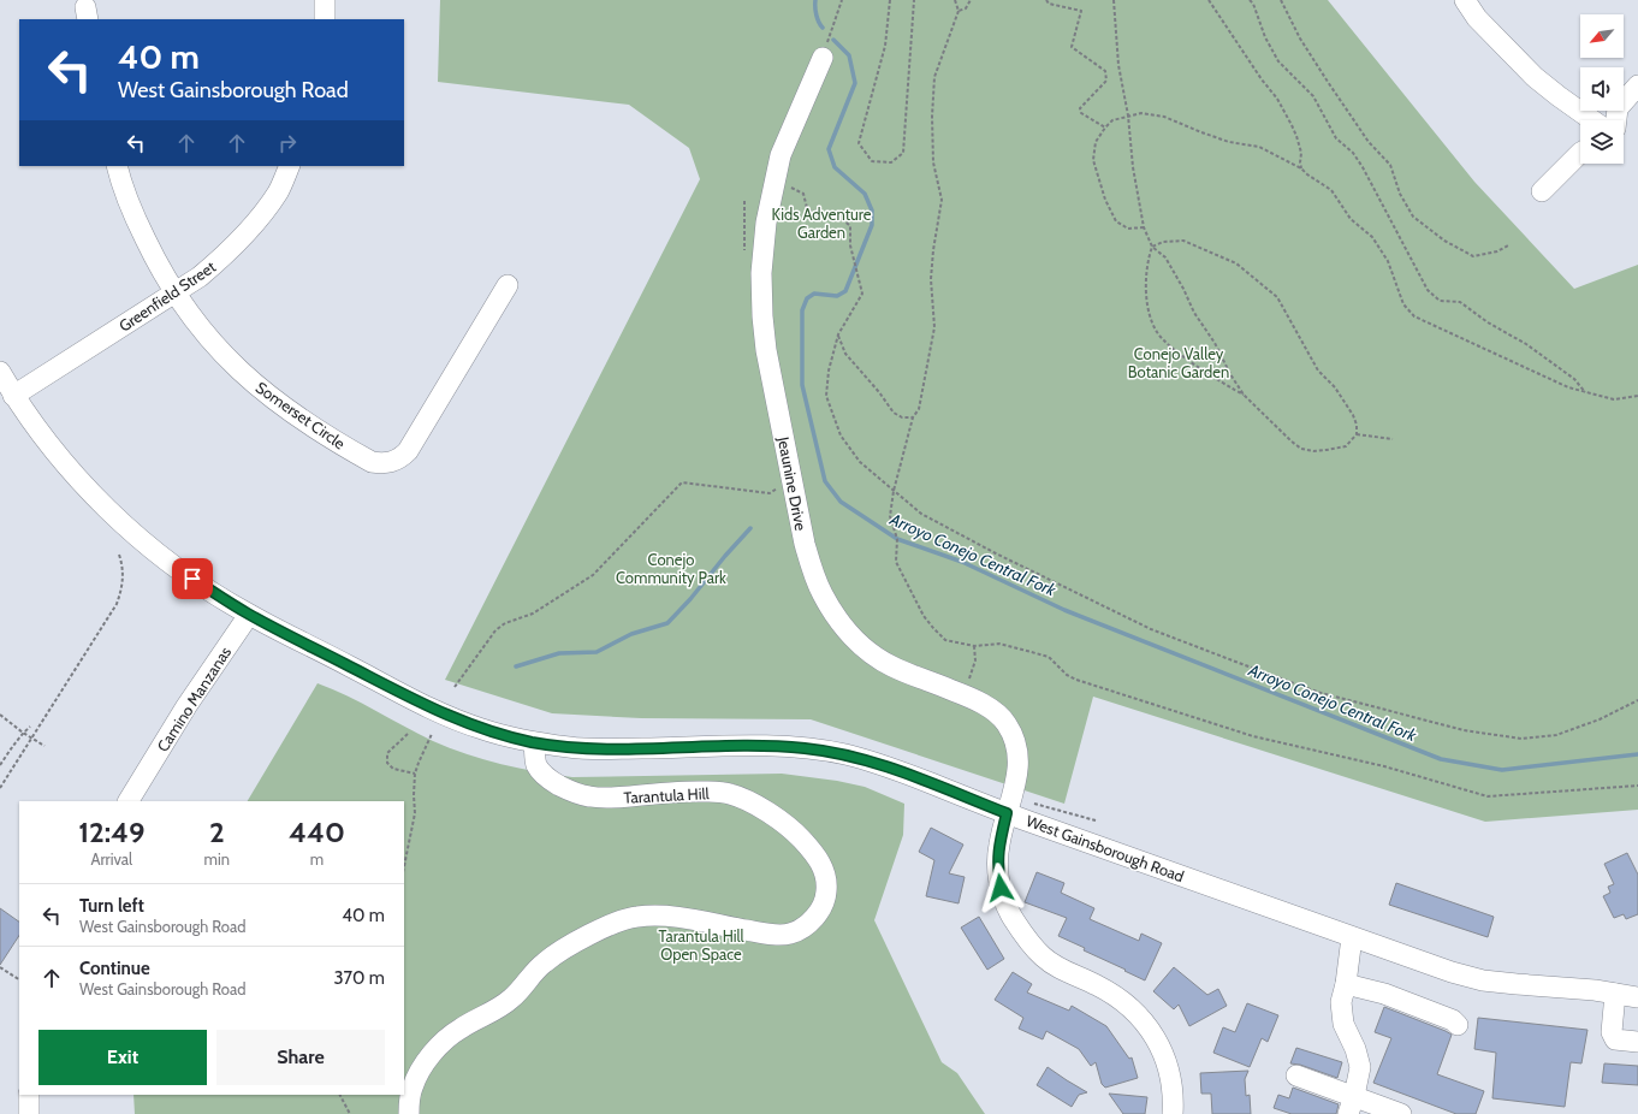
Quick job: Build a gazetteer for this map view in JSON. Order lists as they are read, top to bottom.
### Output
{
  "streets": {
    "street": [
      "Greenfield Street",
      "Somerset Circle",
      "Jeaunine Drive",
      "Camino Manzanas",
      "Tarantula Hill",
      "West Gainsborough Road"
    ]
  },
  "crossings": [
    ["Greenfield Street", "Somerset Circle"],
    ["Jeaunine Drive", "West Gainsborough Road"],
    ["Camino Manzanas", "West Gainsborough Road"],
    ["Tarantula Hill", "West Gainsborough Road"]
  ],
  "water": ["Arroyo Conejo Central Fork"],
  "parks": [
    "Kids Adventure Garden",
    "Conejo Valley Botanic Garden",
    "Conejo Community Park",
    "Tarantula Hill Open Space"
  ],
  "north": "bottom left",
  "page": {
    "turn": ["40 m", "West Gainsborough Road"],
    "eta": [
      "12:49",
      "Arrival",
      "2",
      "min",
      "440",
      "m"
    ],
    "list": [
      {
        "name": "Turn left",
        "note": "West Gainsborough Road",
        "value": "40 m"
      },
      {
        "name": "Continue",
        "note": "West Gainsborough Road",
        "value": "370 m"
      }
    ],
    "buttons": ["Exit", "Share"]
  }
}
